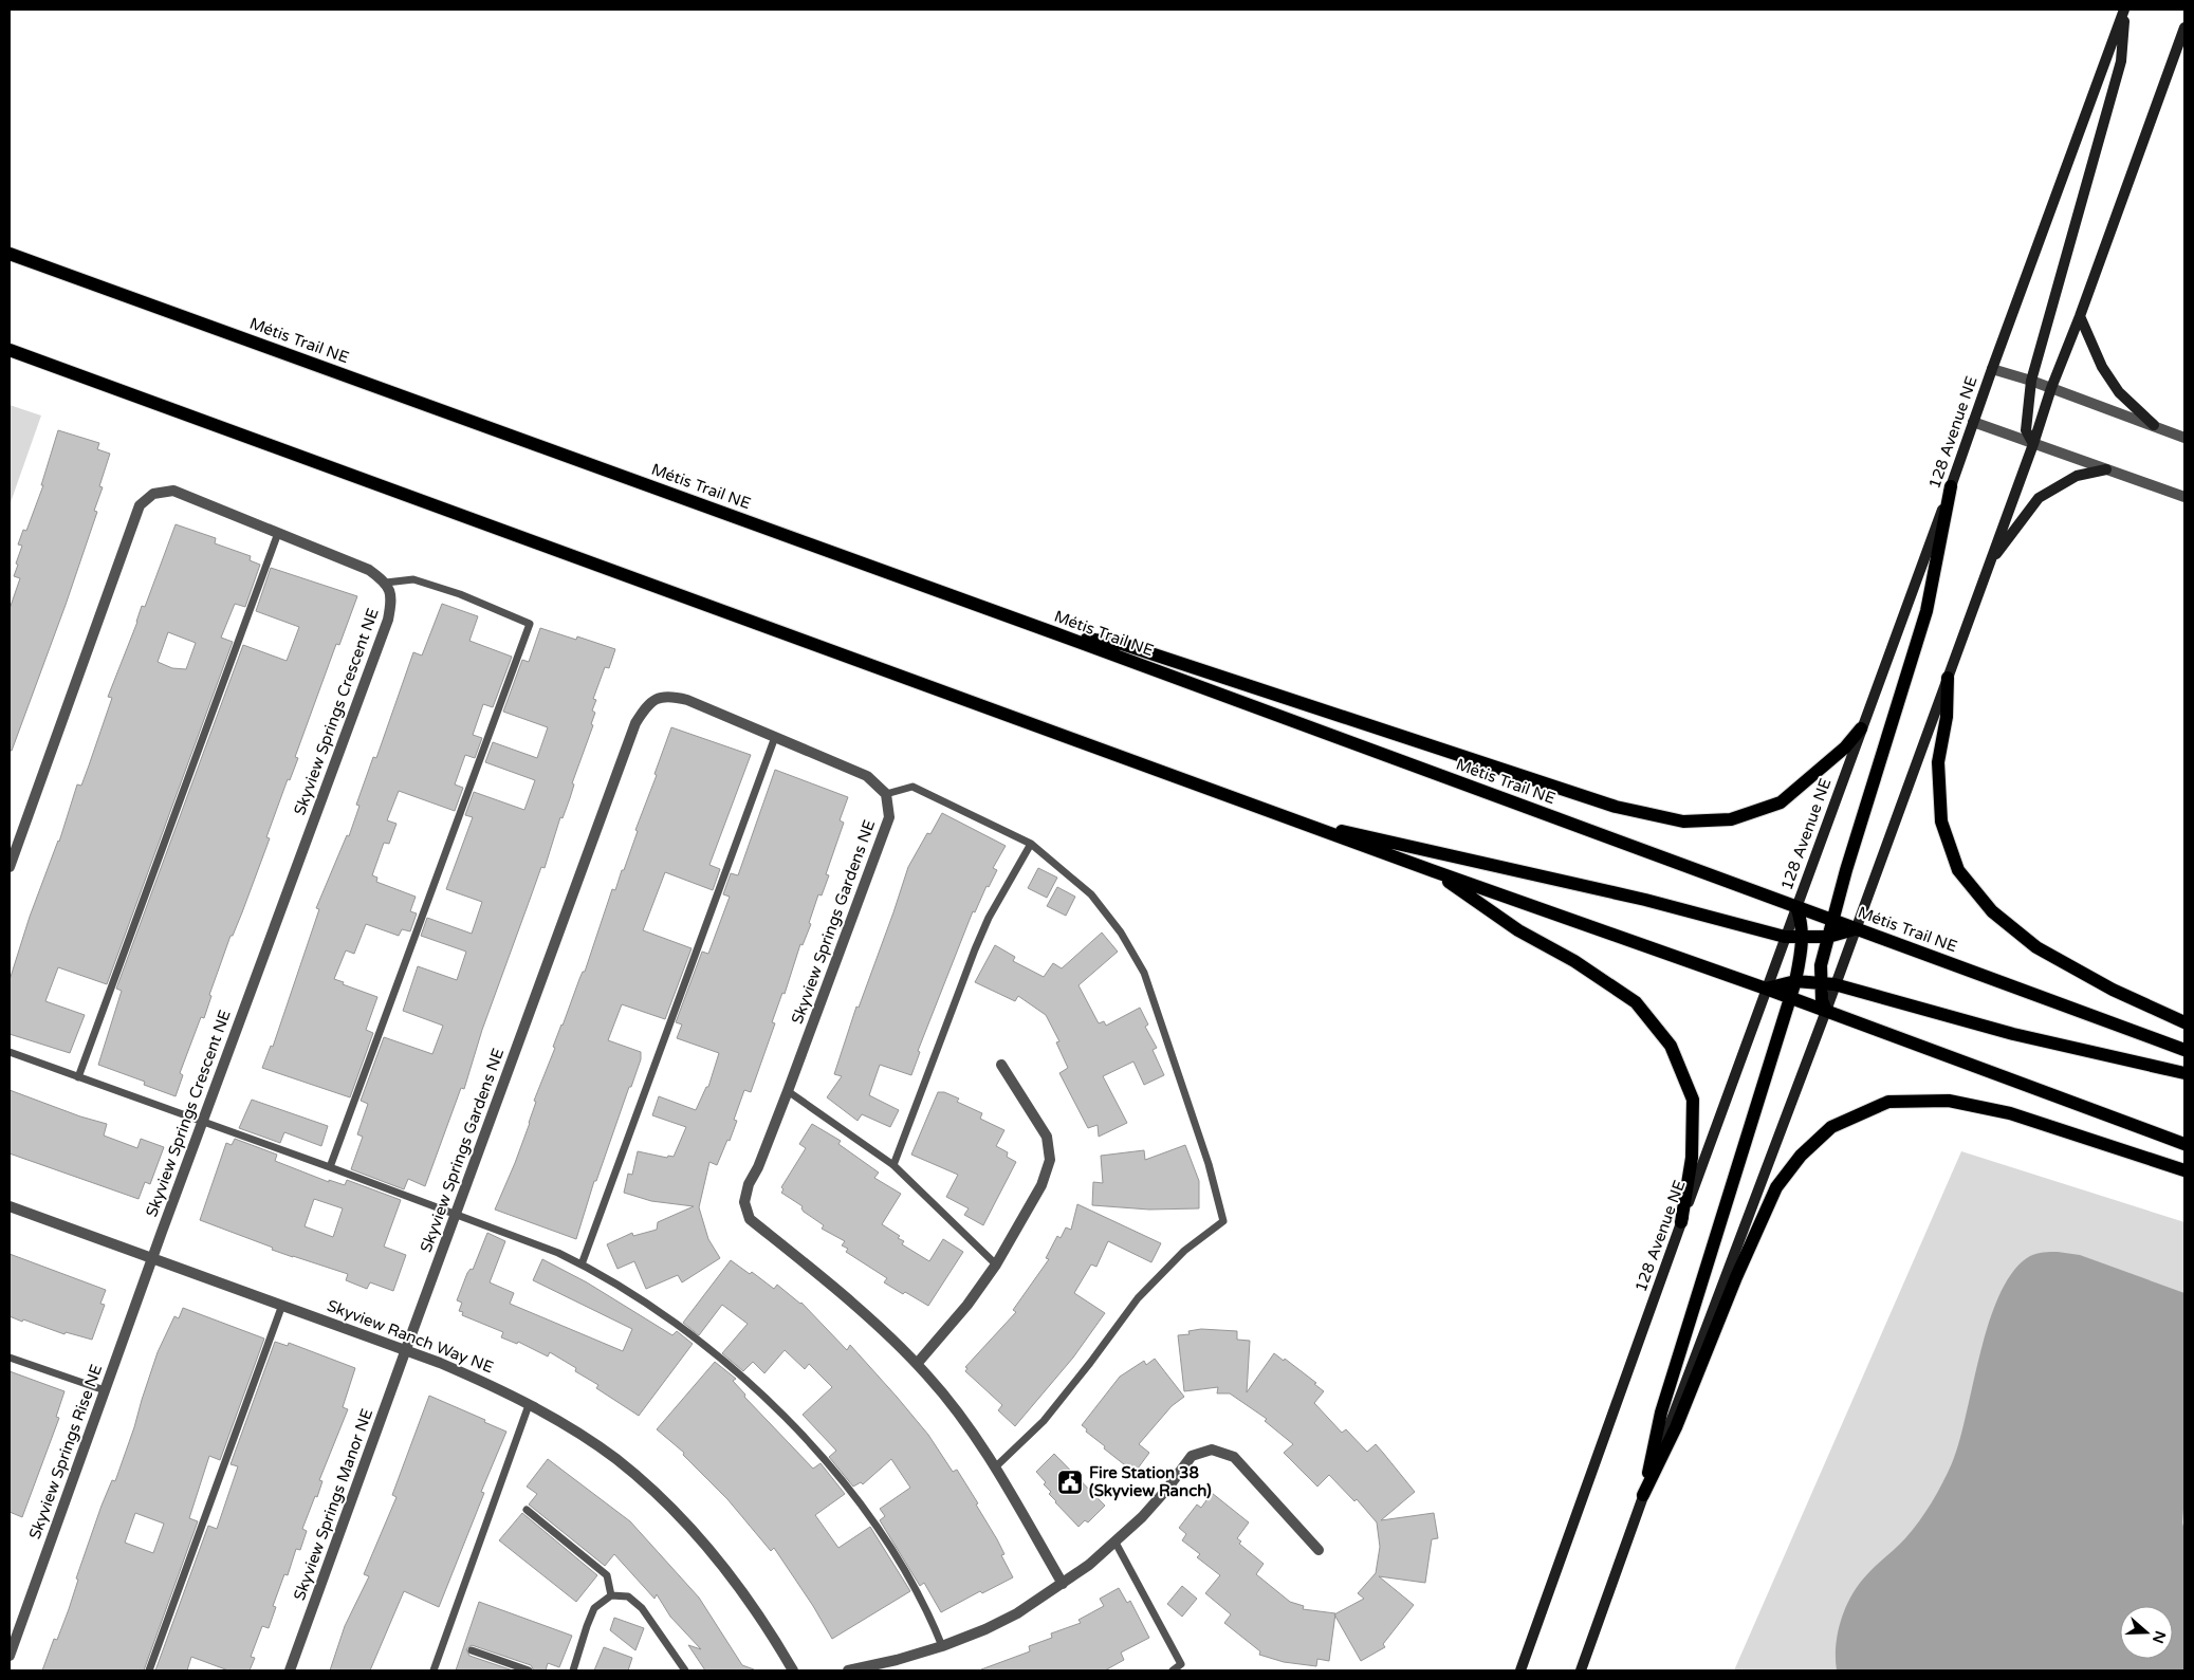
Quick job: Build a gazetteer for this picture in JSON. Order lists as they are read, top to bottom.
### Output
{
  "streets": {
    "main road": ["Métis Trail NE", "128 Avenue NE"],
    "street": [
      "Skyview Springs Crescent NE",
      "Skyview Springs Gardens NE",
      "Skyview Ranch Way NE",
      "Skyview Springs Rise NE",
      "Skyview Springs Manor NE"
    ]
  },
  "crossings": [
    ["Métis Trail NE", "128 Avenue NE"],
    ["Skyview Springs Crescent NE", "Skyview Ranch Way NE"],
    ["Skyview Springs Crescent NE", "Skyview Springs Rise NE"],
    ["Skyview Springs Gardens NE", "Skyview Ranch Way NE"],
    ["Skyview Springs Gardens NE", "Skyview Springs Manor NE"],
    ["Skyview Ranch Way NE", "Skyview Springs Rise NE"],
    ["Skyview Ranch Way NE", "Skyview Springs Manor NE"]
  ],
  "places": {
    "public building": ["Fire Station 38 (Skyview Ranch)"]
  },
  "north": "right"
}
